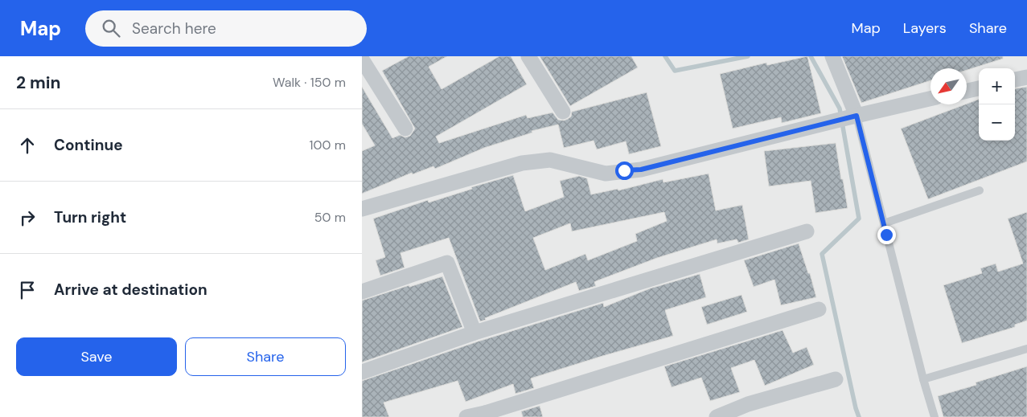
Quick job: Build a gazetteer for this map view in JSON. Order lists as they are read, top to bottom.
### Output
{
  "north": "bottom left",
  "page": {
    "header": "Map",
    "search": "Search here",
    "nav": ["Map", "Layers", "Share"],
    "heading": ["2 min", "Walk · 150 m"],
    "map_buttons": ["+", "−"],
    "list": [
      ["Continue", "100 m"],
      ["Turn right", "50 m"],
      "Arrive at destination"
    ],
    "buttons": ["Save", "Share"]
  }
}
